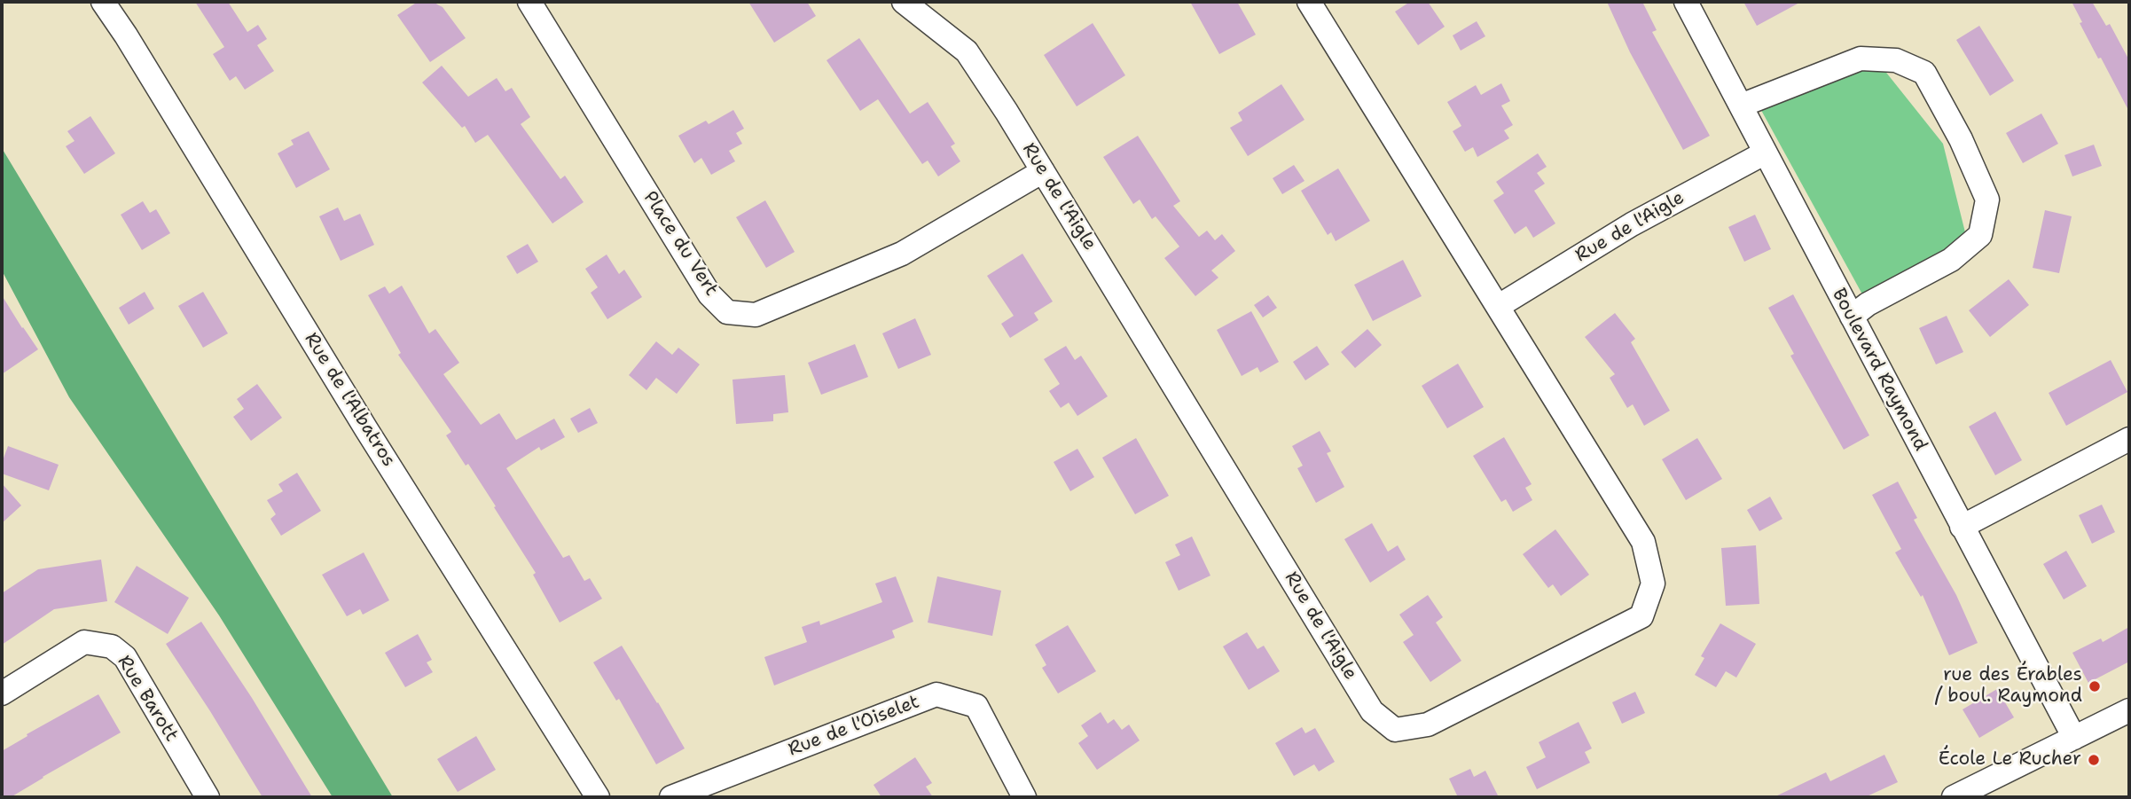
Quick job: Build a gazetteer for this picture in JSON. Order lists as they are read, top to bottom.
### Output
{
  "streets": {
    "street": [
      "Rue de l'Aigle",
      "Place du Vert",
      "Boulevard Raymond",
      "Rue de l'Albatros",
      "Rue Barott",
      "Rue de l'Oiselet"
    ]
  },
  "crossings": [
    ["Rue de l'Aigle", "Place du Vert"],
    ["Rue de l'Aigle", "Boulevard Raymond"]
  ],
  "places": ["rue des Érables / boul. Raymond", "École Le Rucher"]
}
